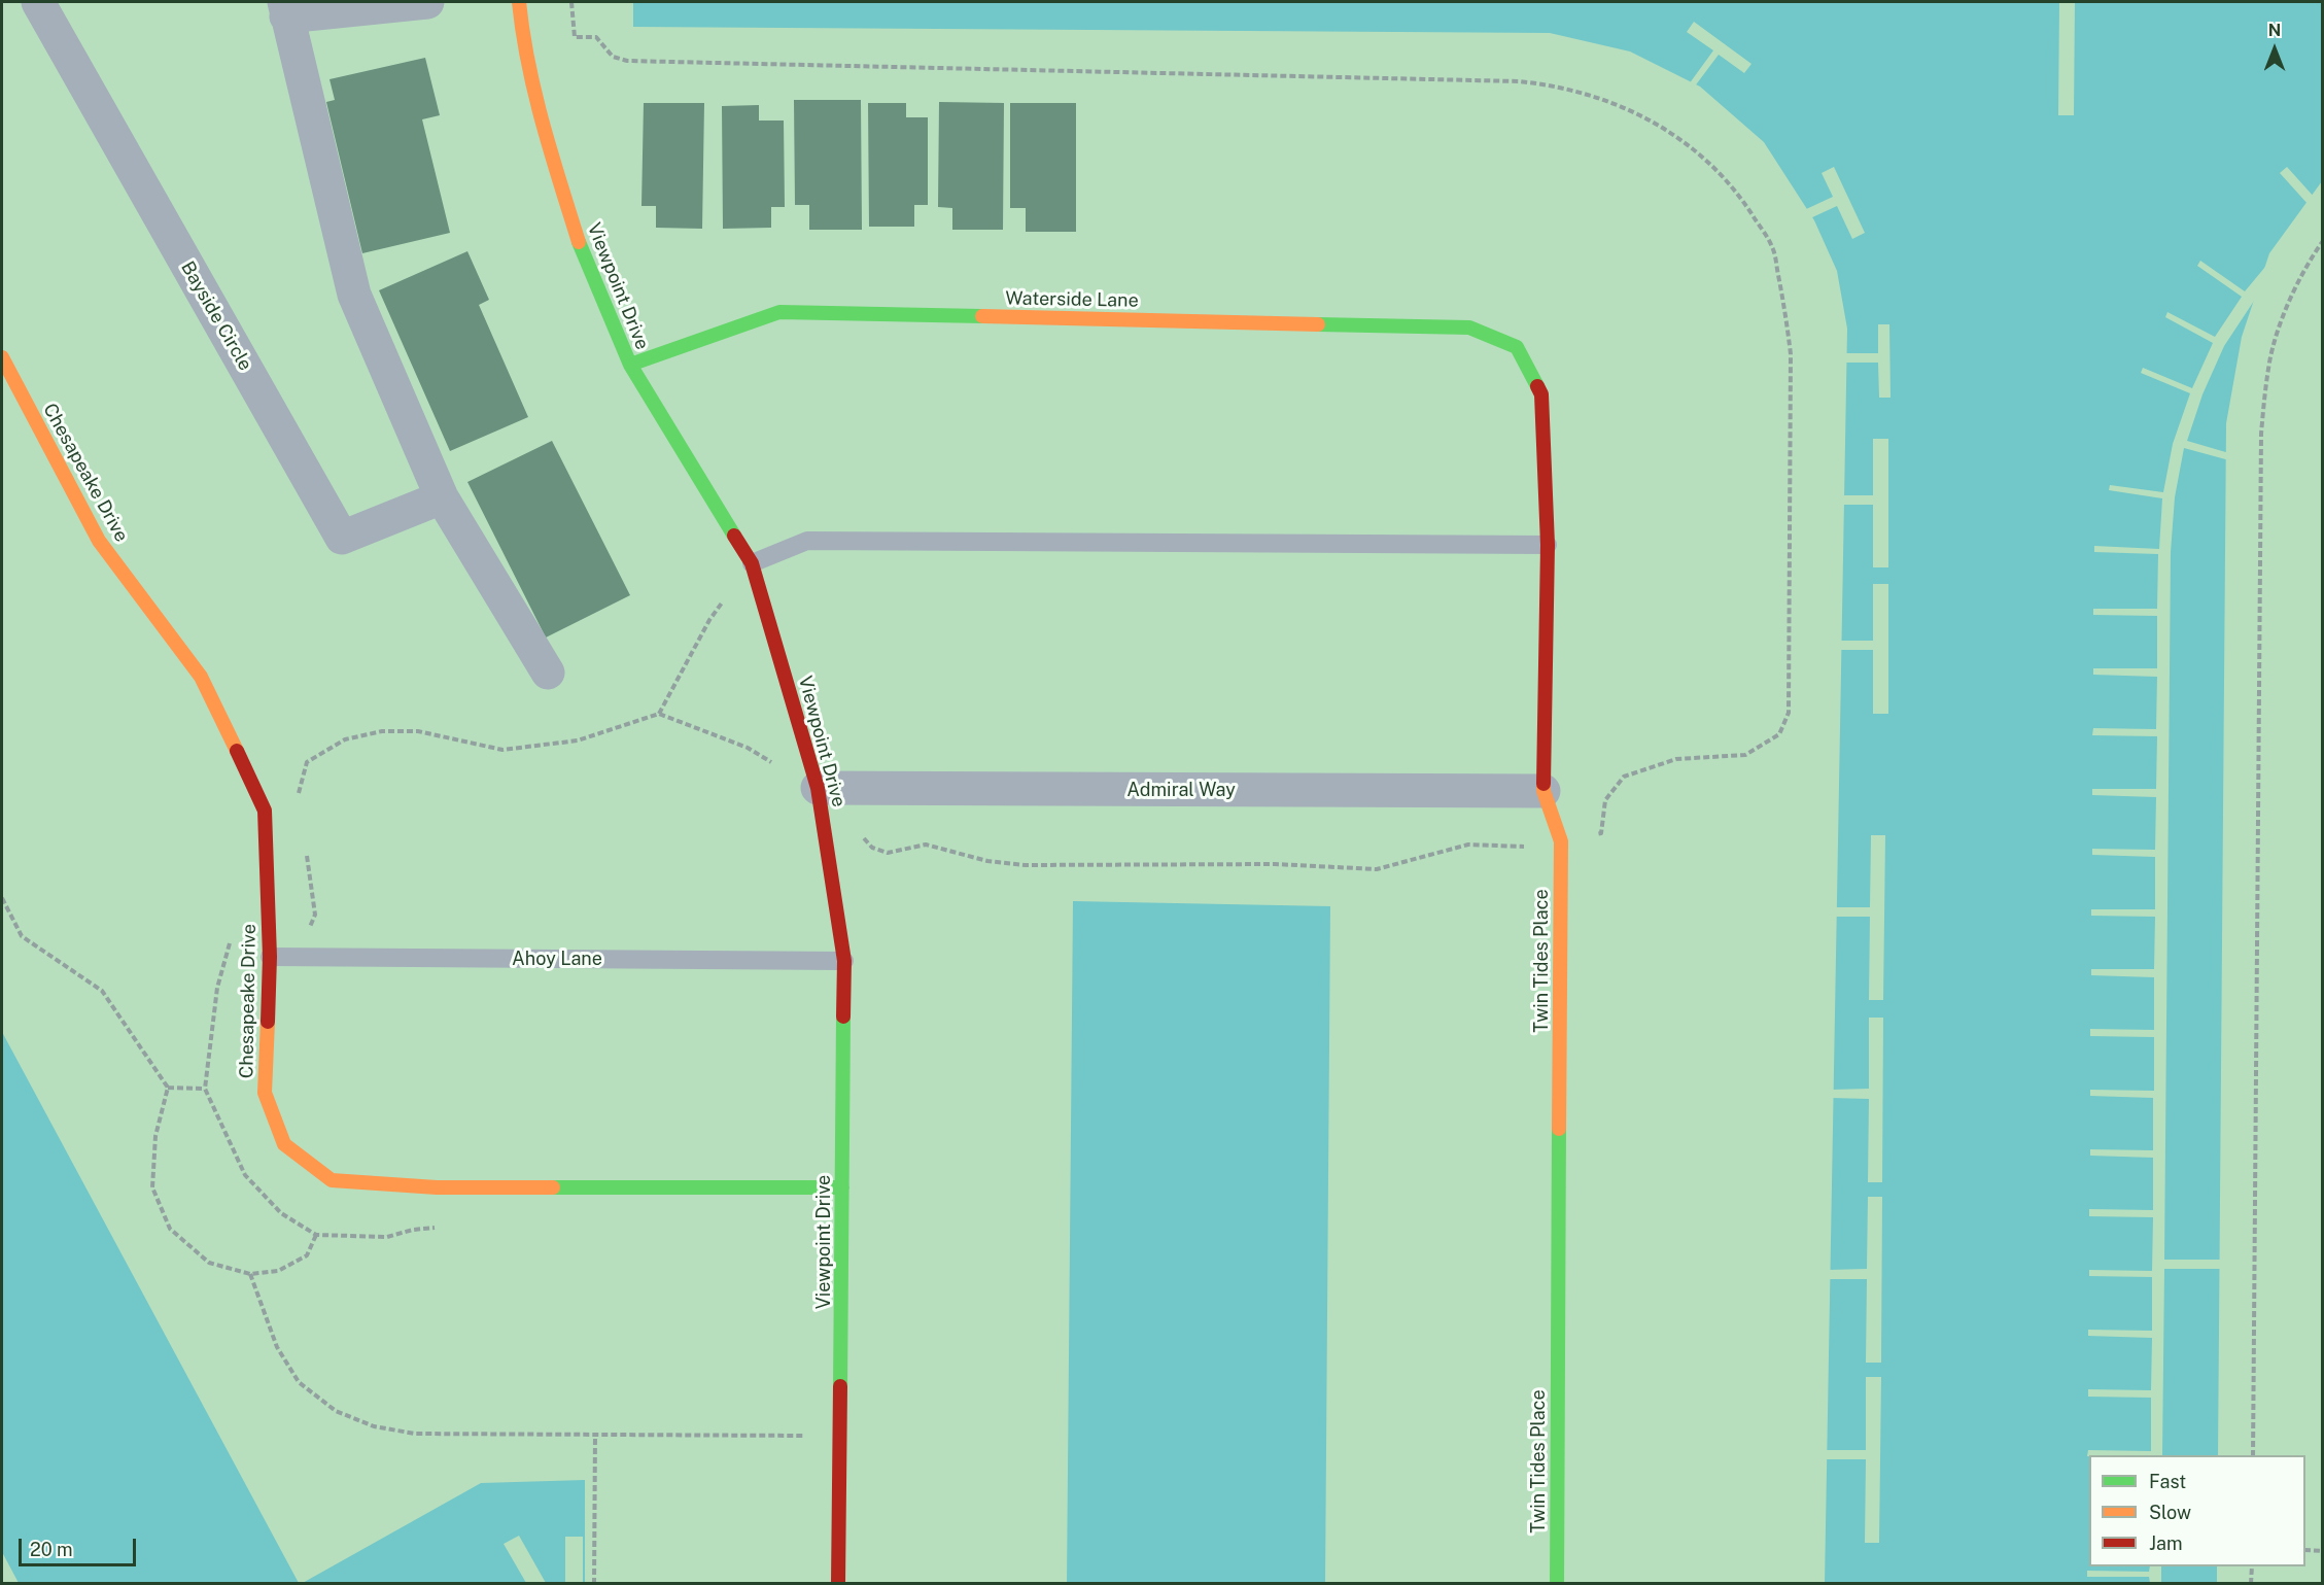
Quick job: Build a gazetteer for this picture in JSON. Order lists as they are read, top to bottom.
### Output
{
  "streets": {
    "street": [
      "Viewpoint Drive",
      "Waterside Lane",
      "Bayside Circle",
      "Chesapeake Drive",
      "Admiral Way",
      "Twin Tides Place"
    ],
    "lane": ["Ahoy Lane"]
  },
  "crossings": [
    ["Viewpoint Drive", "Waterside Lane"],
    ["Viewpoint Drive", "Chesapeake Drive"],
    ["Viewpoint Drive", "Admiral Way"],
    ["Viewpoint Drive", "Ahoy Lane"],
    ["Waterside Lane", "Twin Tides Place"],
    ["Chesapeake Drive", "Ahoy Lane"],
    ["Admiral Way", "Twin Tides Place"]
  ],
  "legend": ["Fast", "Slow", "Jam"],
  "scale_bar": "20 m",
  "north": "top"
}
